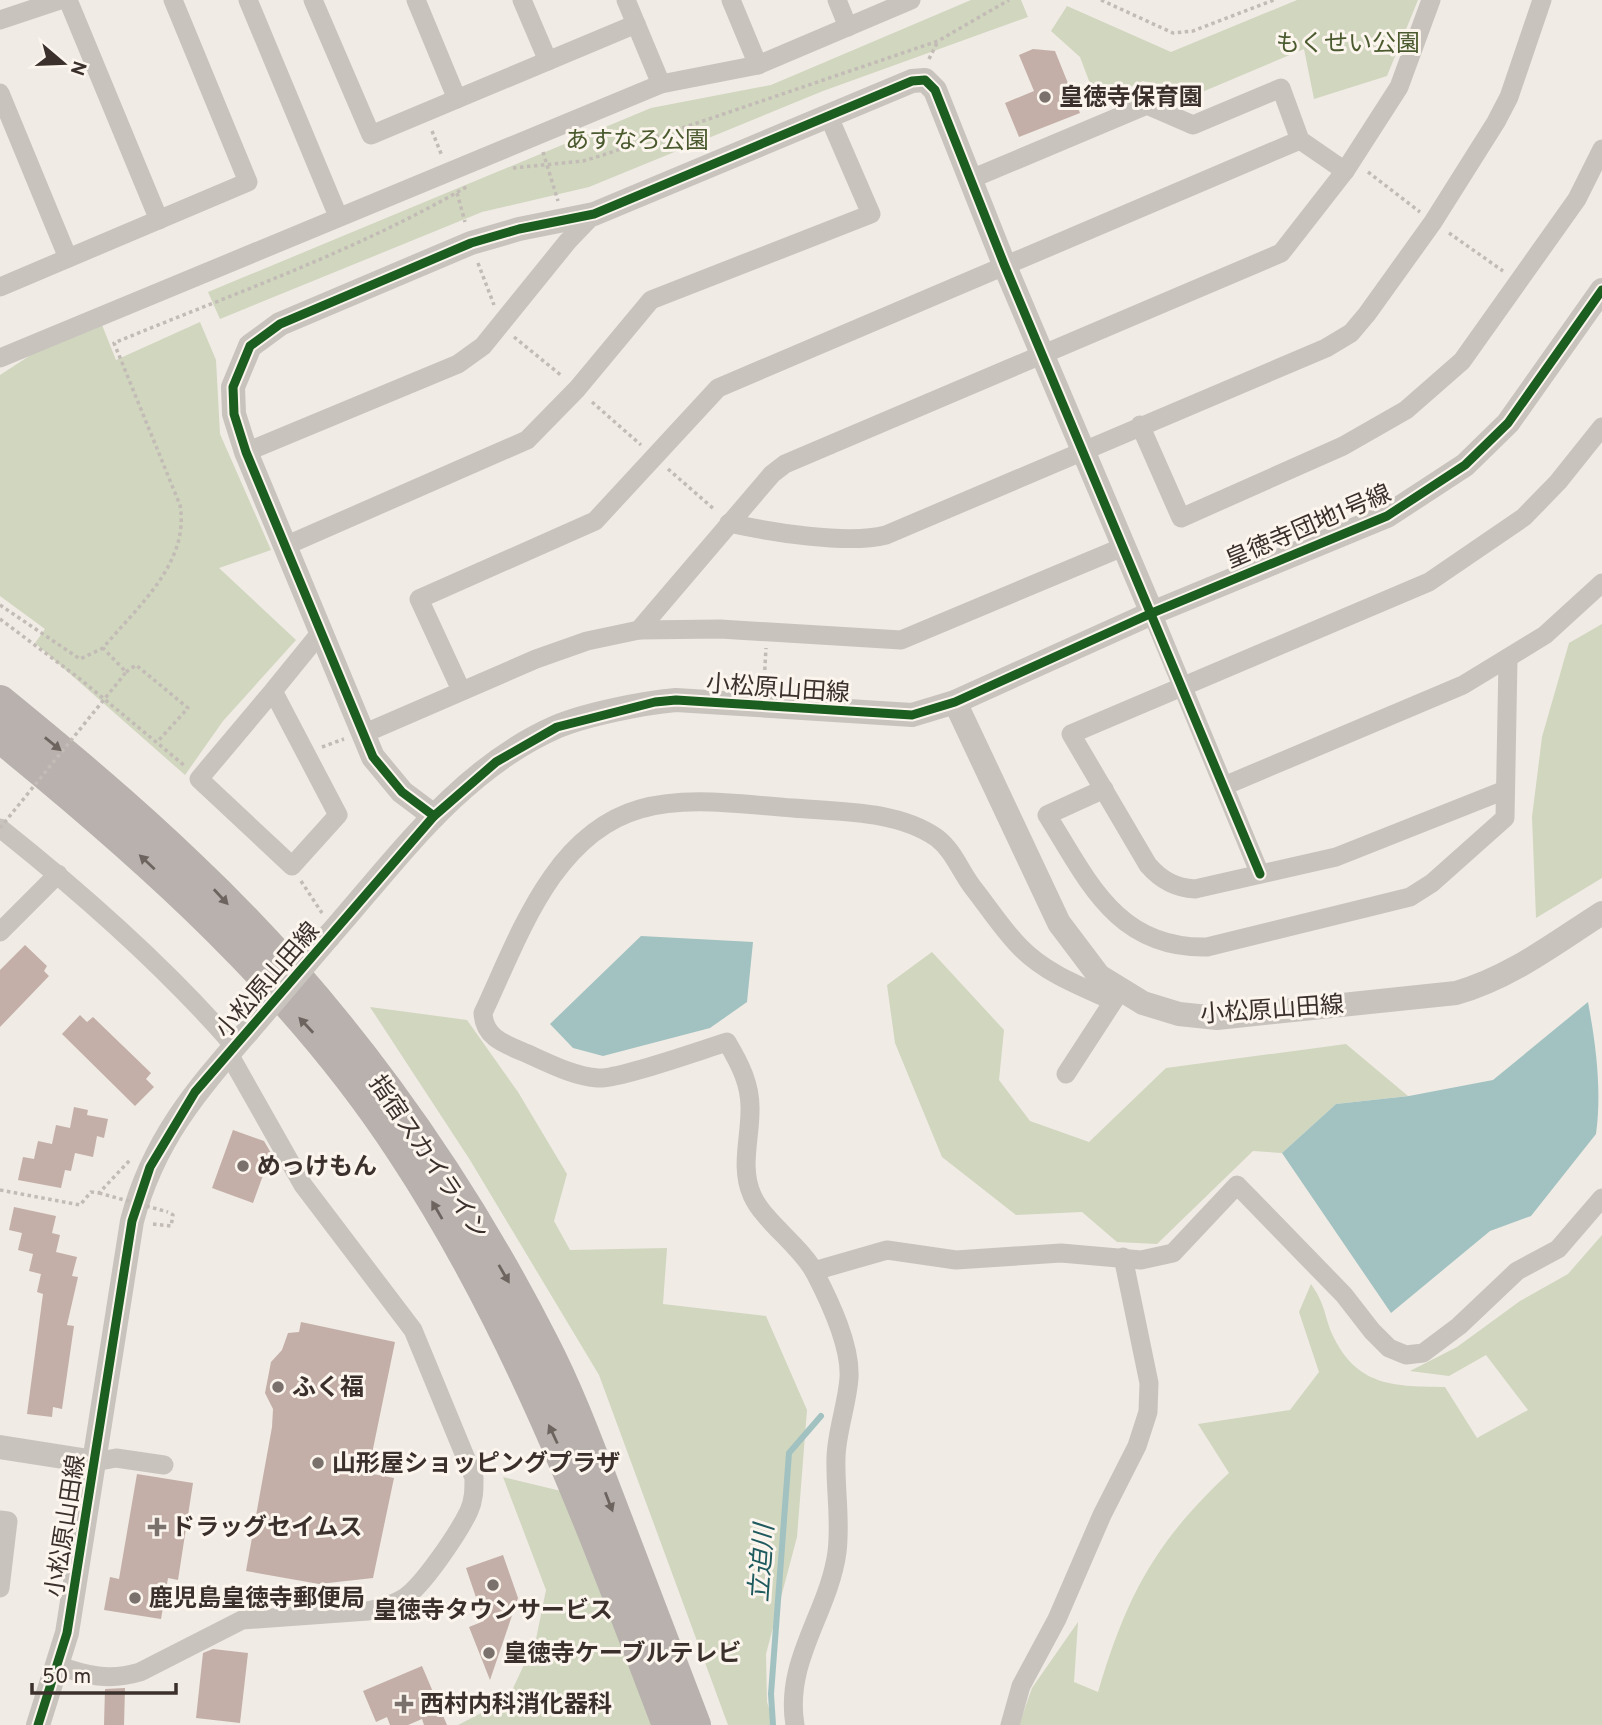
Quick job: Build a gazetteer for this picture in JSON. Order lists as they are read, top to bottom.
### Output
{
  "streets": {
    "main road": ["指宿スカイライン"],
    "street": ["皇徳寺団地1号線", "小松原山田線"]
  },
  "crossings": [
    ["皇徳寺団地1号線", "小松原山田線"]
  ],
  "water": ["立迫川"],
  "parks": ["もくせい公園", "あすなろ公園"],
  "places": {
    "other": [
      "皇徳寺保育園",
      "めっけもん",
      "ふく福",
      "山形屋ショッピングプラザ",
      "皇徳寺タウンサービス",
      "鹿児島皇徳寺郵便局",
      "皇徳寺ケーブルテレビ"
    ],
    "health": ["ドラッグセイムス", "西村内科消化器科"]
  },
  "scale_bar": "50 m",
  "north": "right"
}
